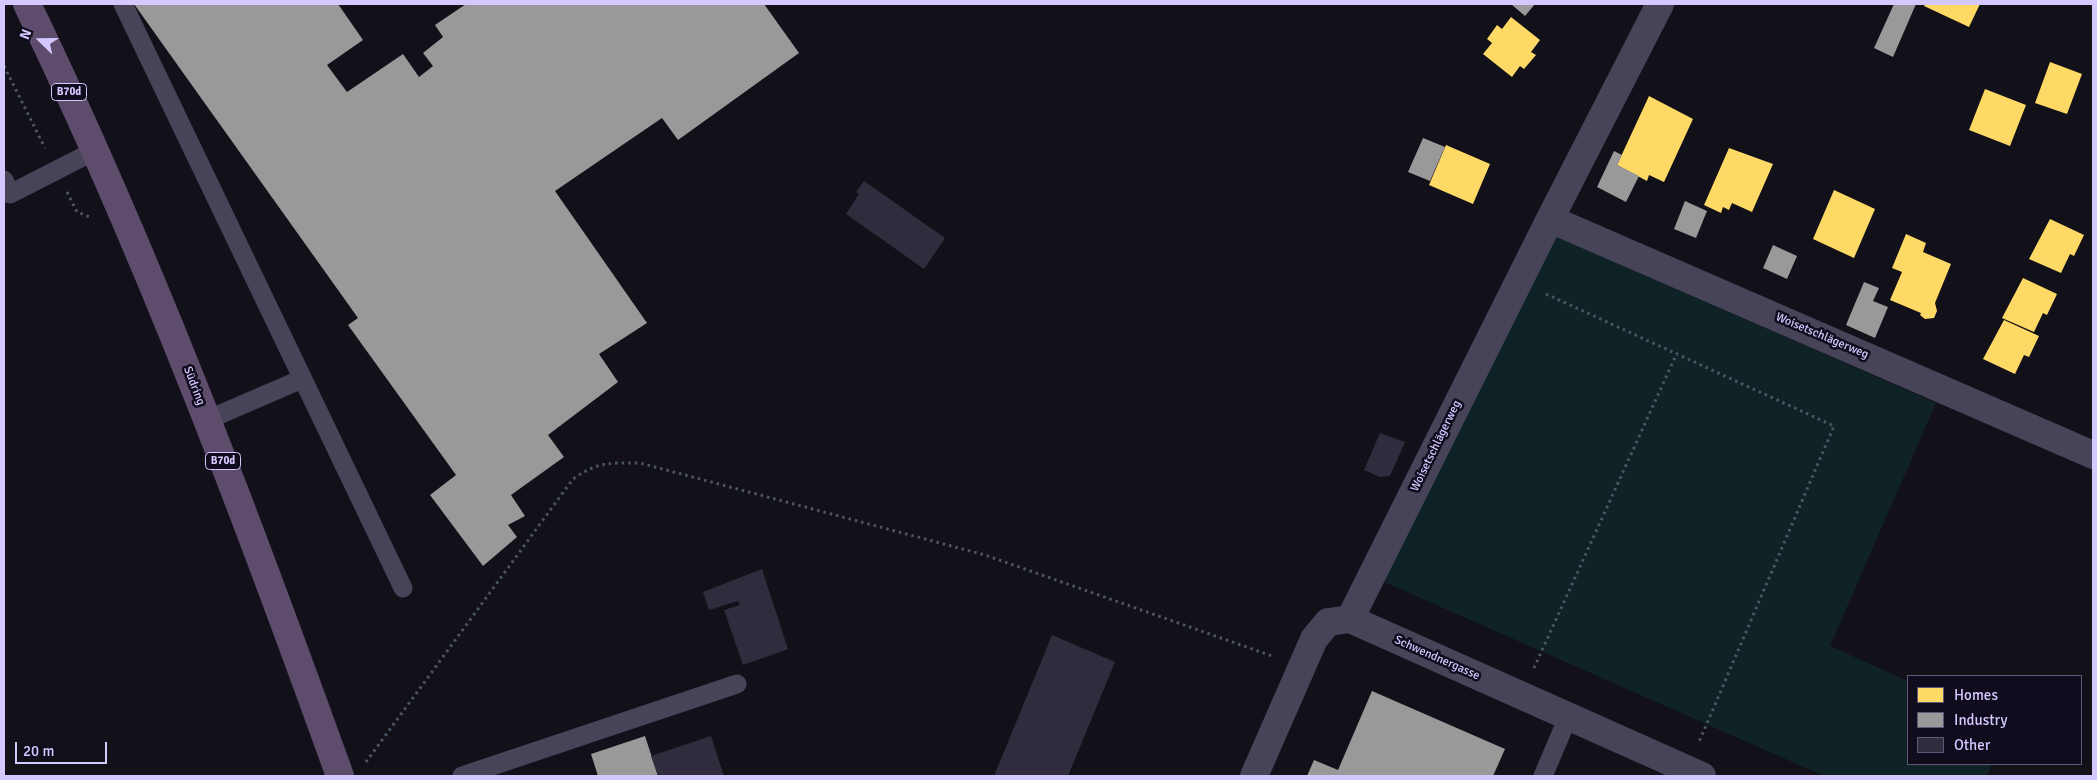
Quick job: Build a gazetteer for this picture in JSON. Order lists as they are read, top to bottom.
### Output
{
  "streets": {
    "main road": ["B70d", "Südring"],
    "street": ["Woisetschlägerweg", "Schwendnergasse"]
  },
  "crossings": [
    ["Woisetschlägerweg", "Schwendnergasse"]
  ],
  "legend": ["Homes", "Industry", "Other"],
  "scale_bar": "20 m",
  "north": "left"
}
